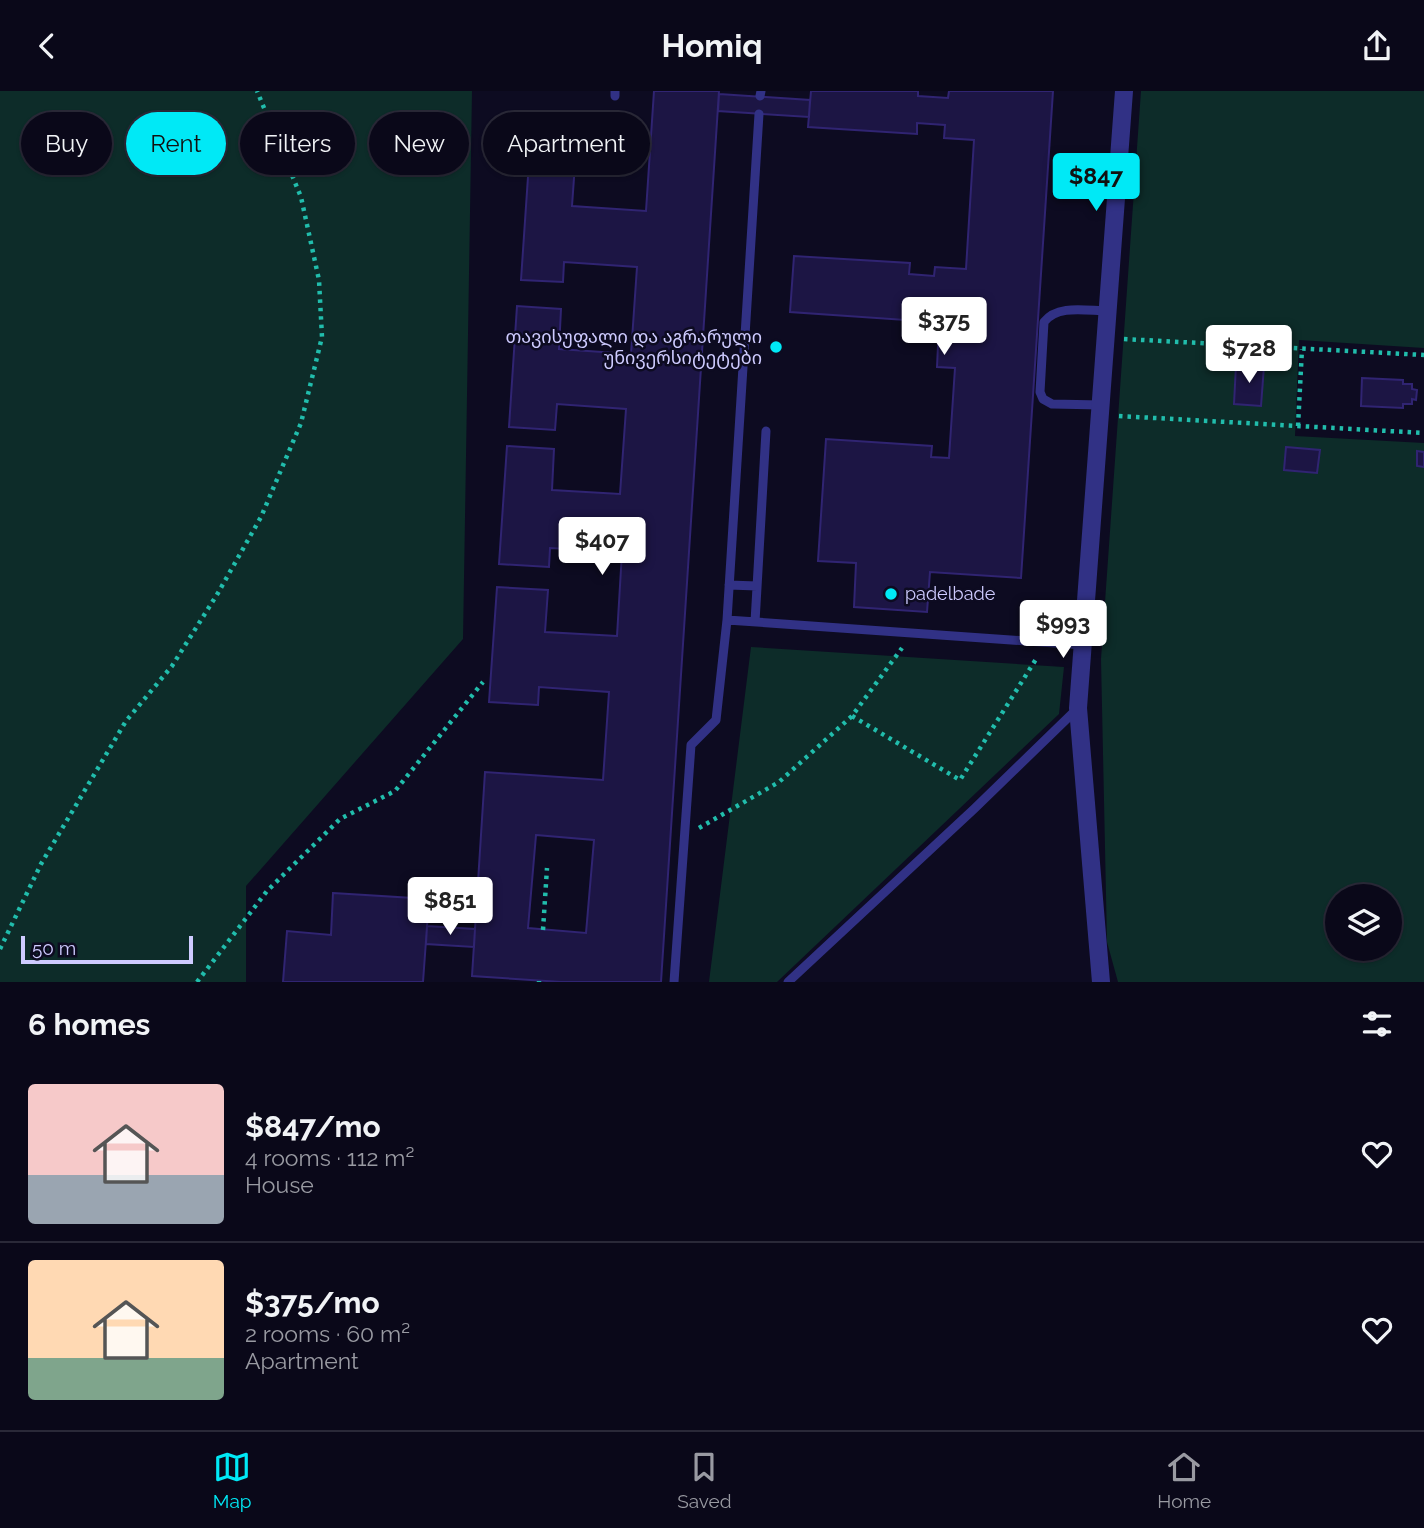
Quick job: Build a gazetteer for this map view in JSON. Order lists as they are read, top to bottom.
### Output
{
  "places": ["თავისუფალი და აგრარული უნივერსიტეტები", "padelbade"],
  "scale_bar": "50 m",
  "page": {
    "header": "Homiq",
    "chip": [
      "Buy",
      "Rent",
      "Filters",
      "New",
      "Apartment"
    ],
    "price": [
      "$847",
      "$375",
      "$728",
      "$407",
      "$993",
      "$851"
    ],
    "scale": "50 m",
    "heading": "6 homes",
    "list": [
      {
        "name": "$847/mo",
        "note": "4 rooms · 112 m² · House"
      },
      {
        "name": "$375/mo",
        "note": "2 rooms · 60 m² · Apartment"
      }
    ],
    "tabs": ["Map", "Saved", "Home"]
  }
}
